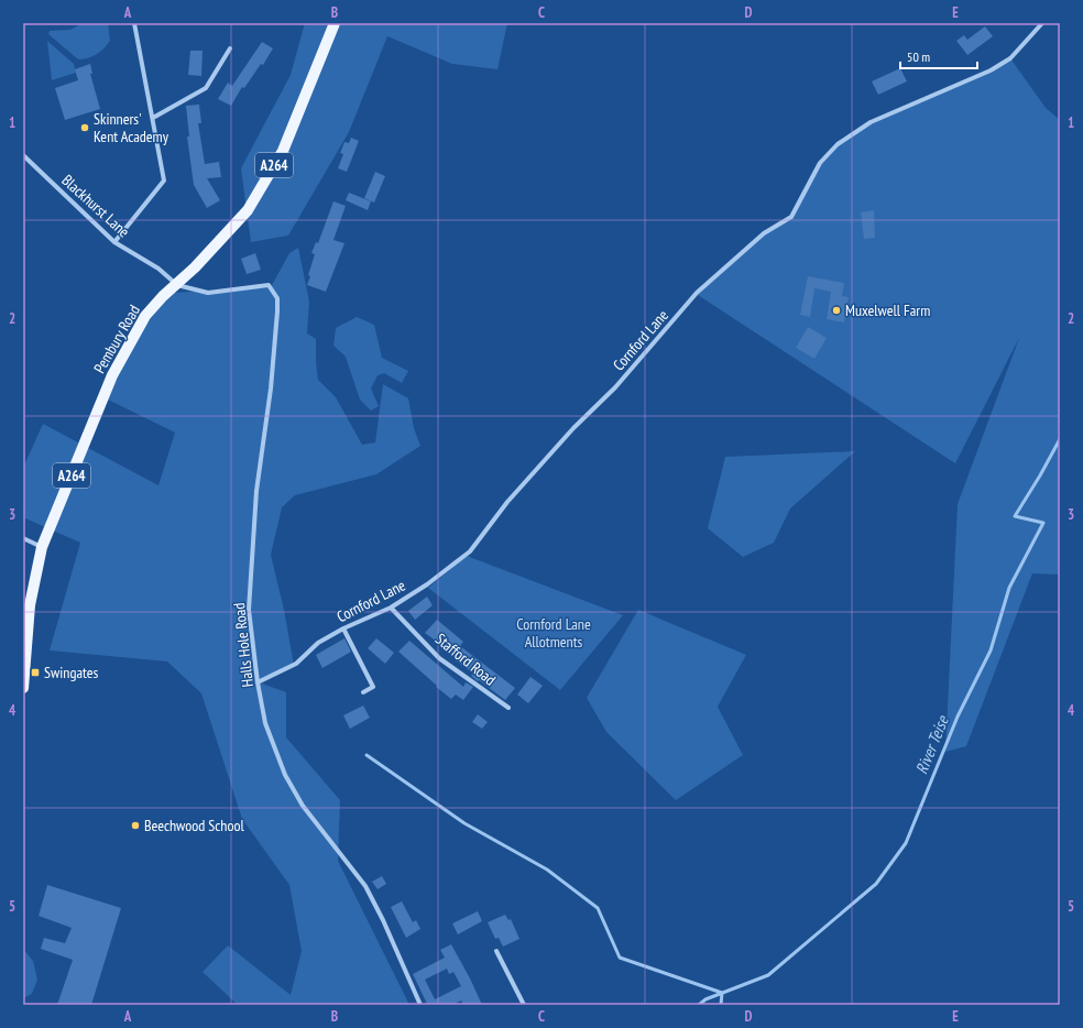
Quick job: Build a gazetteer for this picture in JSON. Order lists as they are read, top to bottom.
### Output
{
  "streets": {
    "main road": ["A264", "Pembury Road"],
    "street": [
      "Blackhurst Lane",
      "Cornford Lane",
      "Halls Hole Road",
      "Stafford Road"
    ]
  },
  "crossings": [
    ["Blackhurst Lane", "Pembury Road"],
    ["Blackhurst Lane", "Halls Hole Road"],
    ["Pembury Road", "Halls Hole Road"],
    ["Cornford Lane", "Halls Hole Road"],
    ["Cornford Lane", "Stafford Road"]
  ],
  "water": ["River Teise"],
  "parks": ["Cornford Lane Allotments"],
  "places": {
    "other": ["Skinners' Kent Academy", "Muxelwell Farm", "Beechwood School"],
    "transit": ["Swingates"]
  },
  "scale_bar": "50 m",
  "grid": {
    "columns": [
      "A",
      "B",
      "C",
      "D",
      "E"
    ],
    "rows": [
      "1",
      "2",
      "3",
      "4",
      "5"
    ]
  }
}
